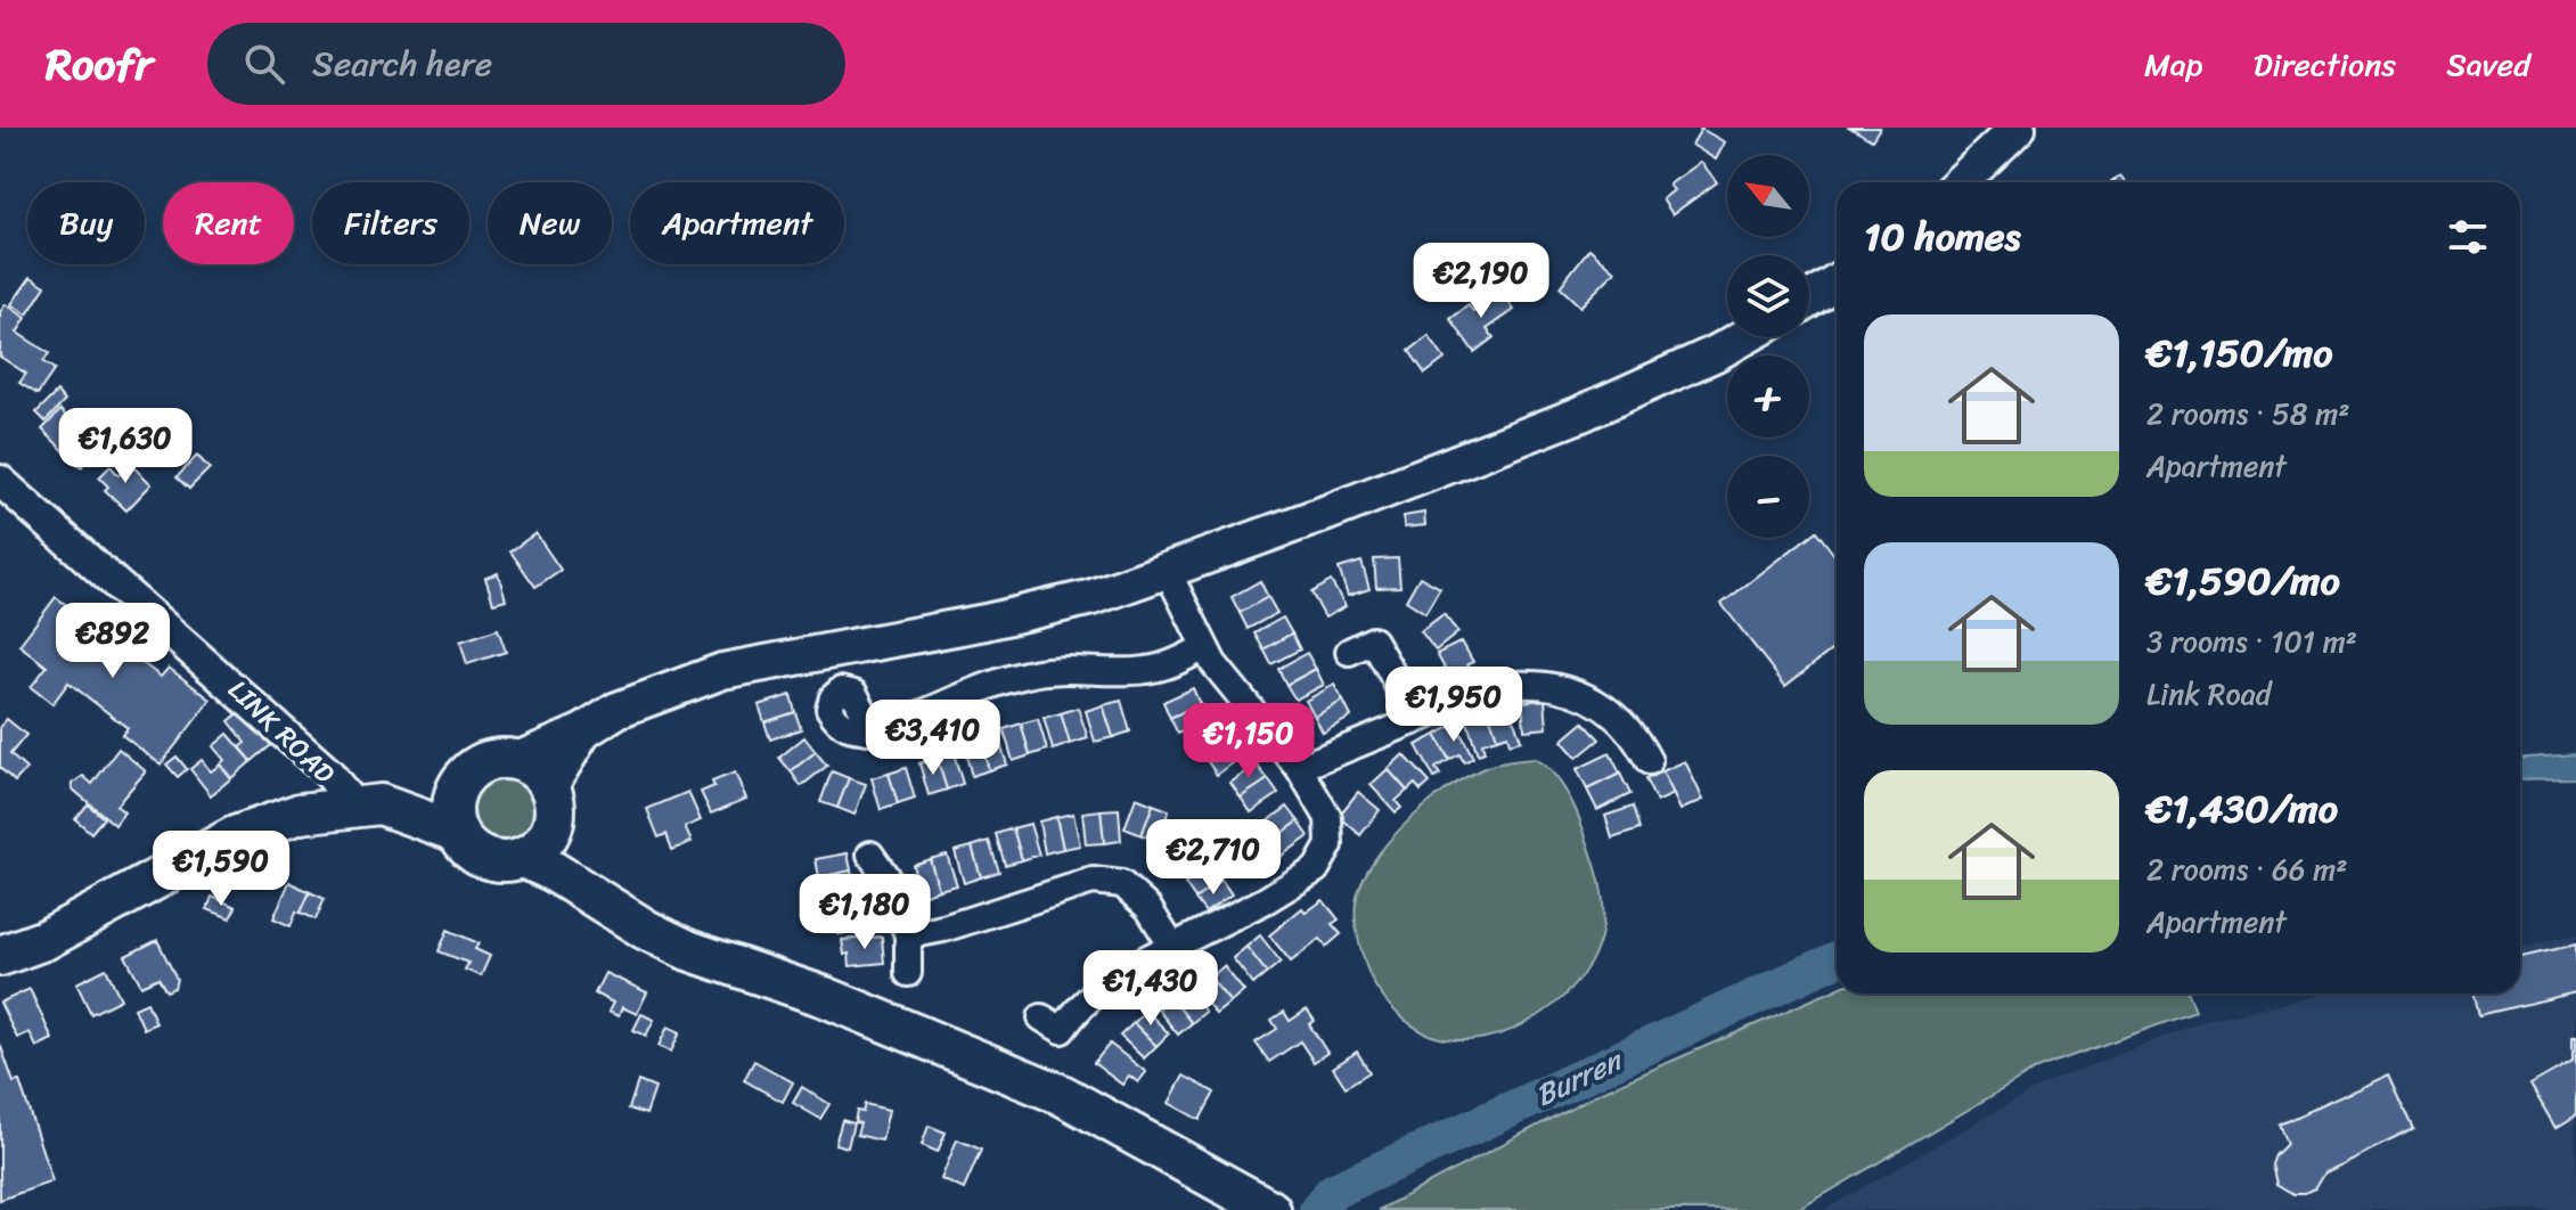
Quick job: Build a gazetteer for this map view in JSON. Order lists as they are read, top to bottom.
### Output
{
  "streets": {
    "street": ["LINK ROAD"]
  },
  "water": ["Burren"],
  "north": "top left",
  "page": {
    "header": "Roofr",
    "search": "Search here",
    "nav": ["Map", "Directions", "Saved"],
    "map_buttons": ["+", "−"],
    "chip": [
      "Buy",
      "Rent",
      "Filters",
      "New",
      "Apartment"
    ],
    "heading": "10 homes",
    "price": [
      "€2,190",
      "€1,630",
      "€892",
      "€1,950",
      "€3,410",
      "€1,150",
      "€2,710",
      "€1,590",
      "€1,180",
      "€1,430"
    ],
    "list": [
      {
        "name": "€1,150/mo",
        "note": "2 rooms · 58 m² · Apartment"
      },
      {
        "name": "€1,590/mo",
        "note": "3 rooms · 101 m² · Link Road"
      },
      {
        "name": "€1,430/mo",
        "note": "2 rooms · 66 m² · Apartment"
      }
    ]
  }
}
